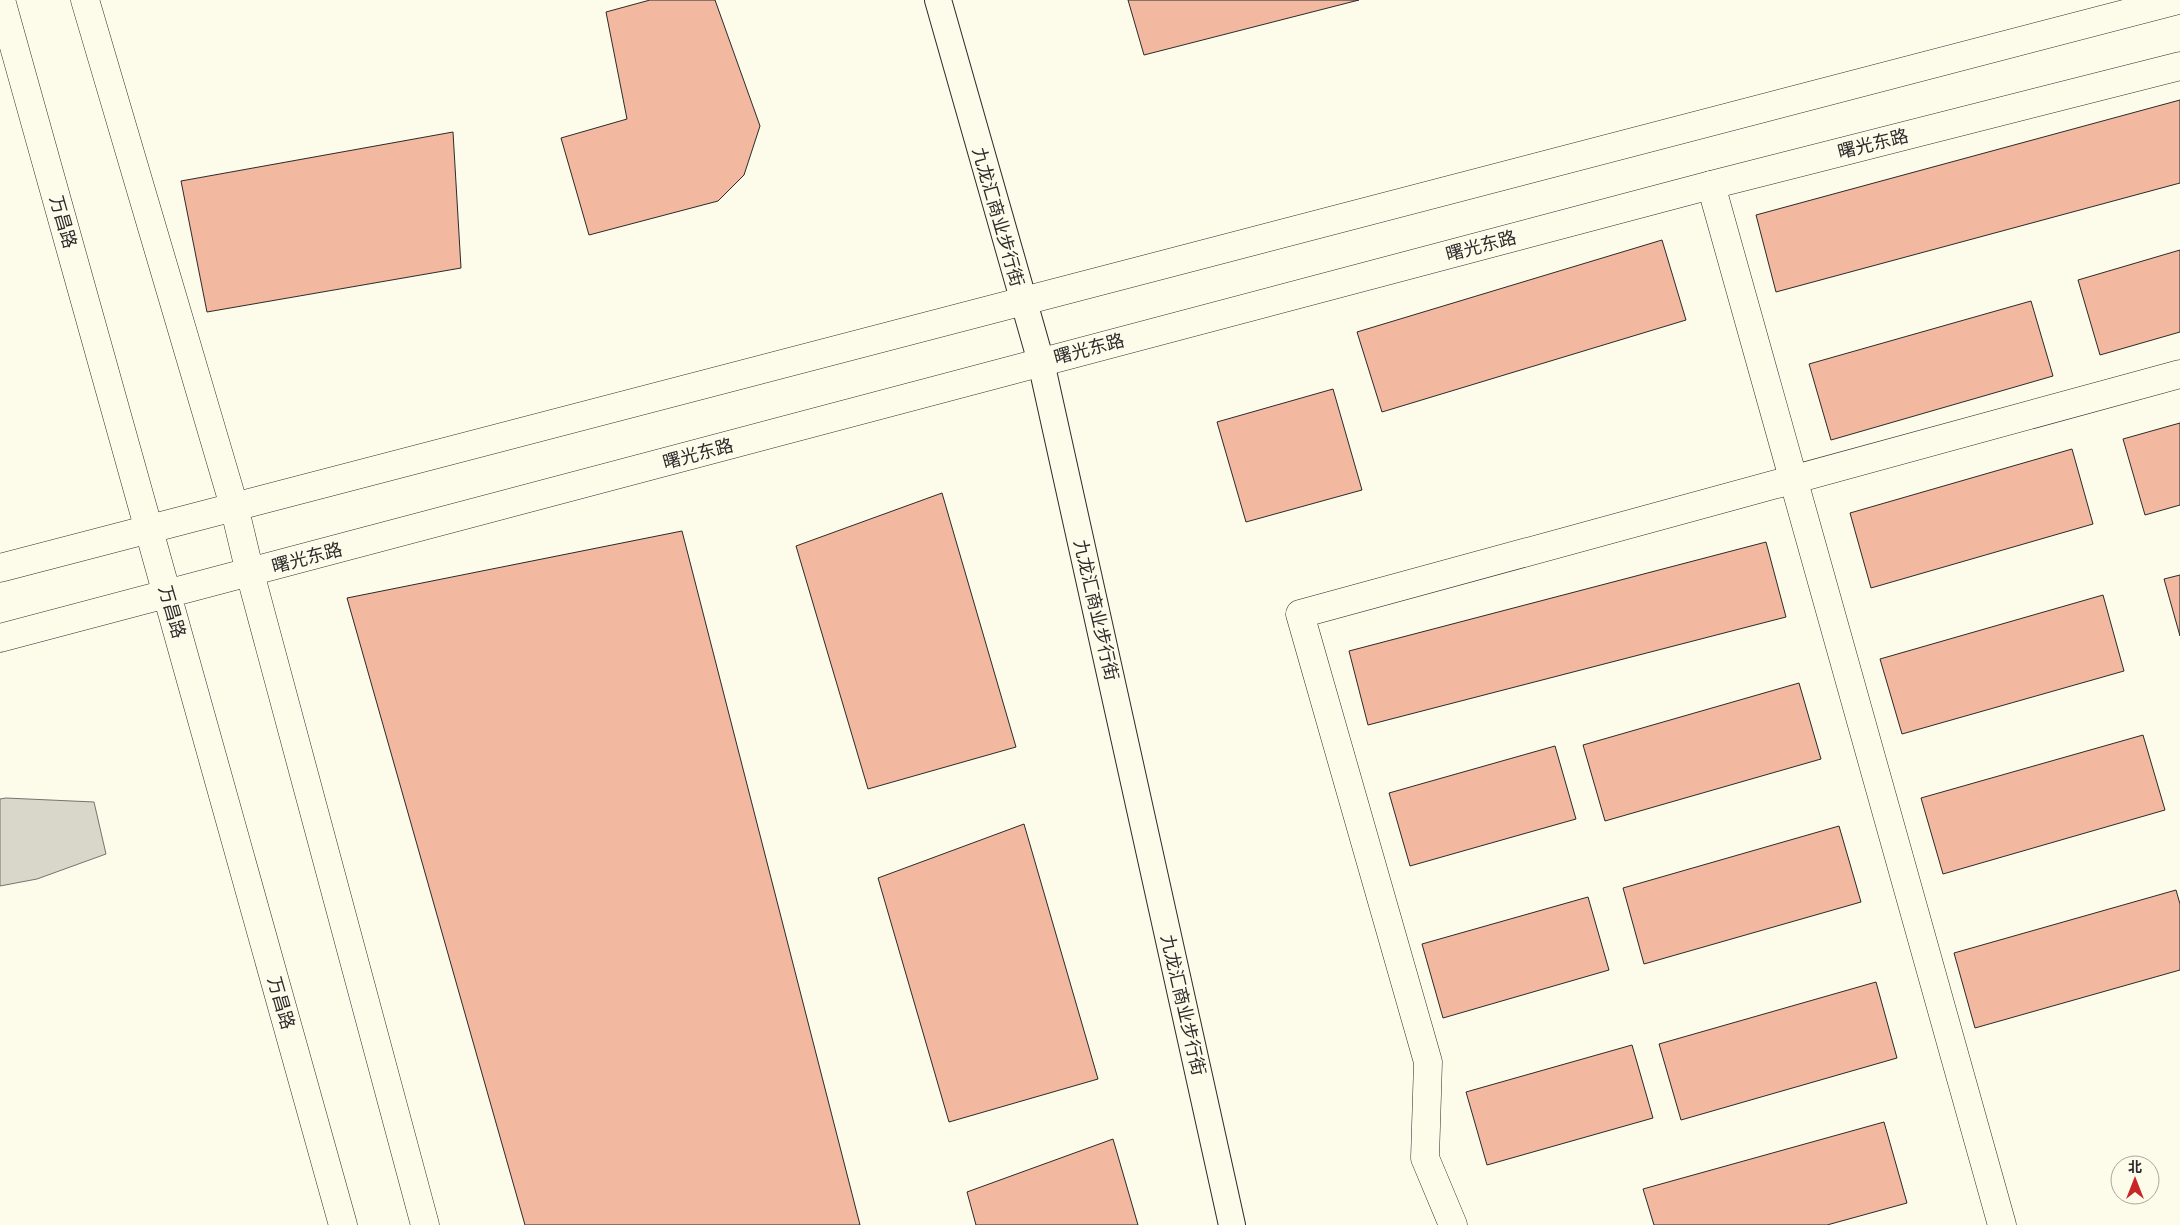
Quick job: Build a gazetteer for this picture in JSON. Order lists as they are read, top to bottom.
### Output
{
  "streets": {
    "main road": ["曙光东路", "万昌路"],
    "street": ["九龙汇商业步行街"]
  },
  "crossings": [
    ["曙光东路", "九龙汇商业步行街"],
    ["曙光东路", "万昌路"]
  ],
  "north": "top"
}
